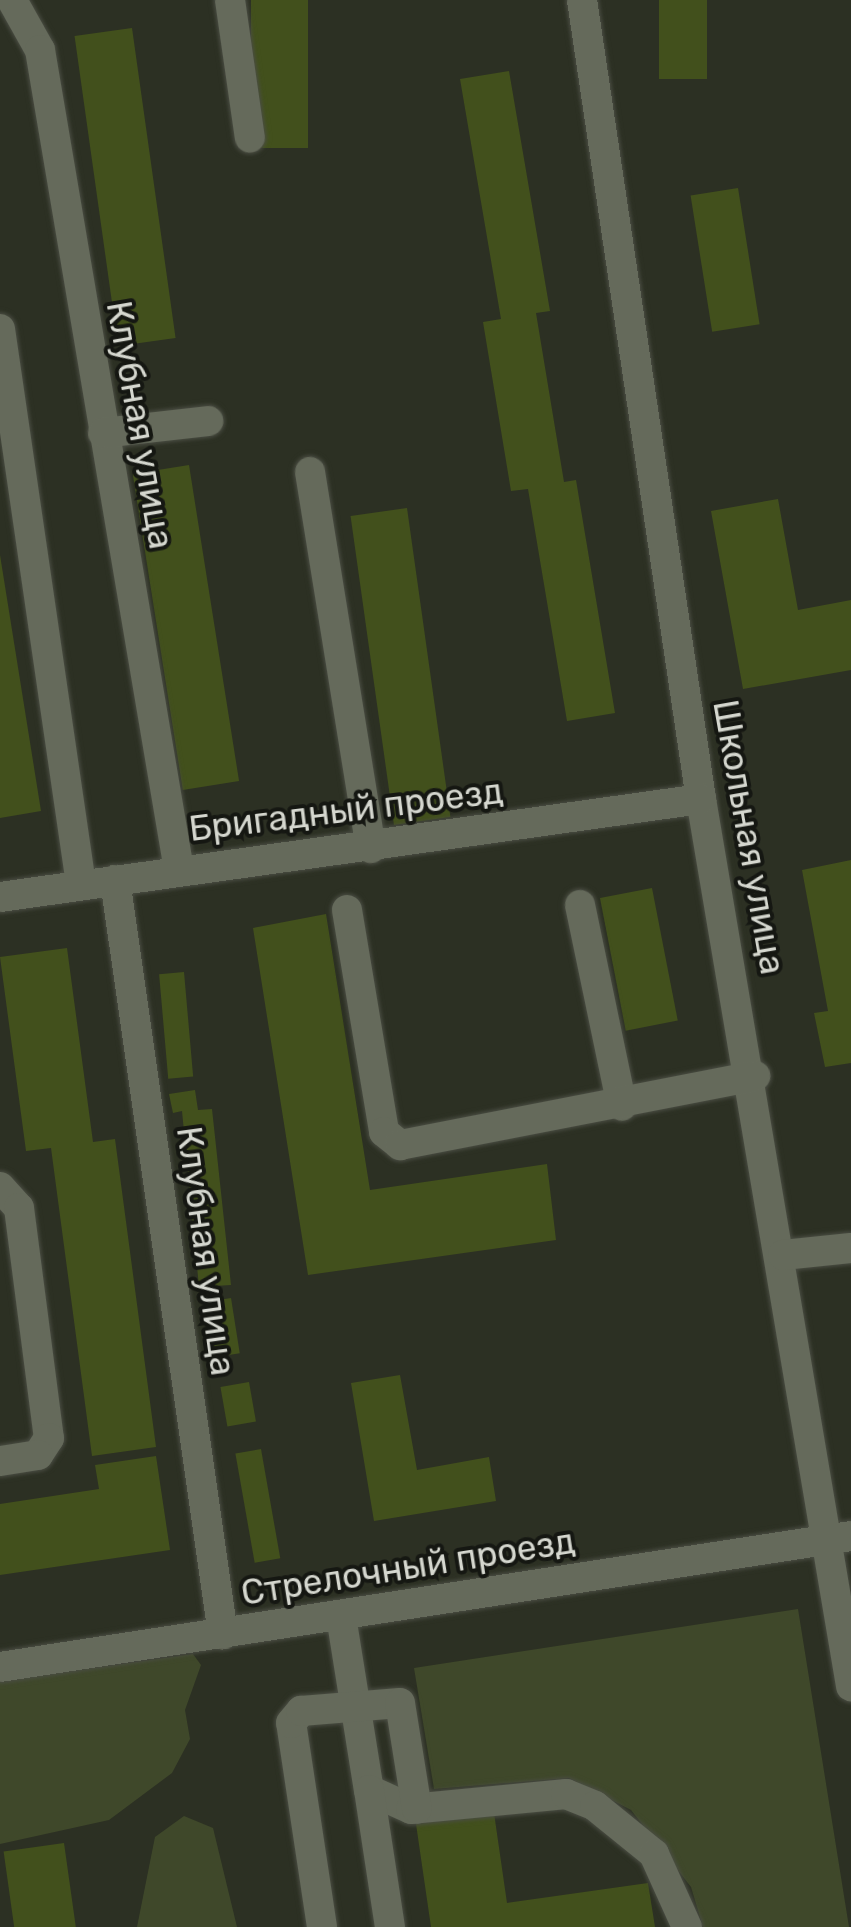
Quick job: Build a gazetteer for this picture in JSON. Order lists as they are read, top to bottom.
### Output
{
  "streets": {
    "street": [
      "Клубная улица",
      "Бригадный проезд",
      "Школьная улица",
      "Стрелочный проезд"
    ]
  },
  "crossings": [
    ["Клубная улица", "Бригадный проезд"],
    ["Клубная улица", "Стрелочный проезд"],
    ["Бригадный проезд", "Школьная улица"],
    ["Школьная улица", "Стрелочный проезд"]
  ]
}
